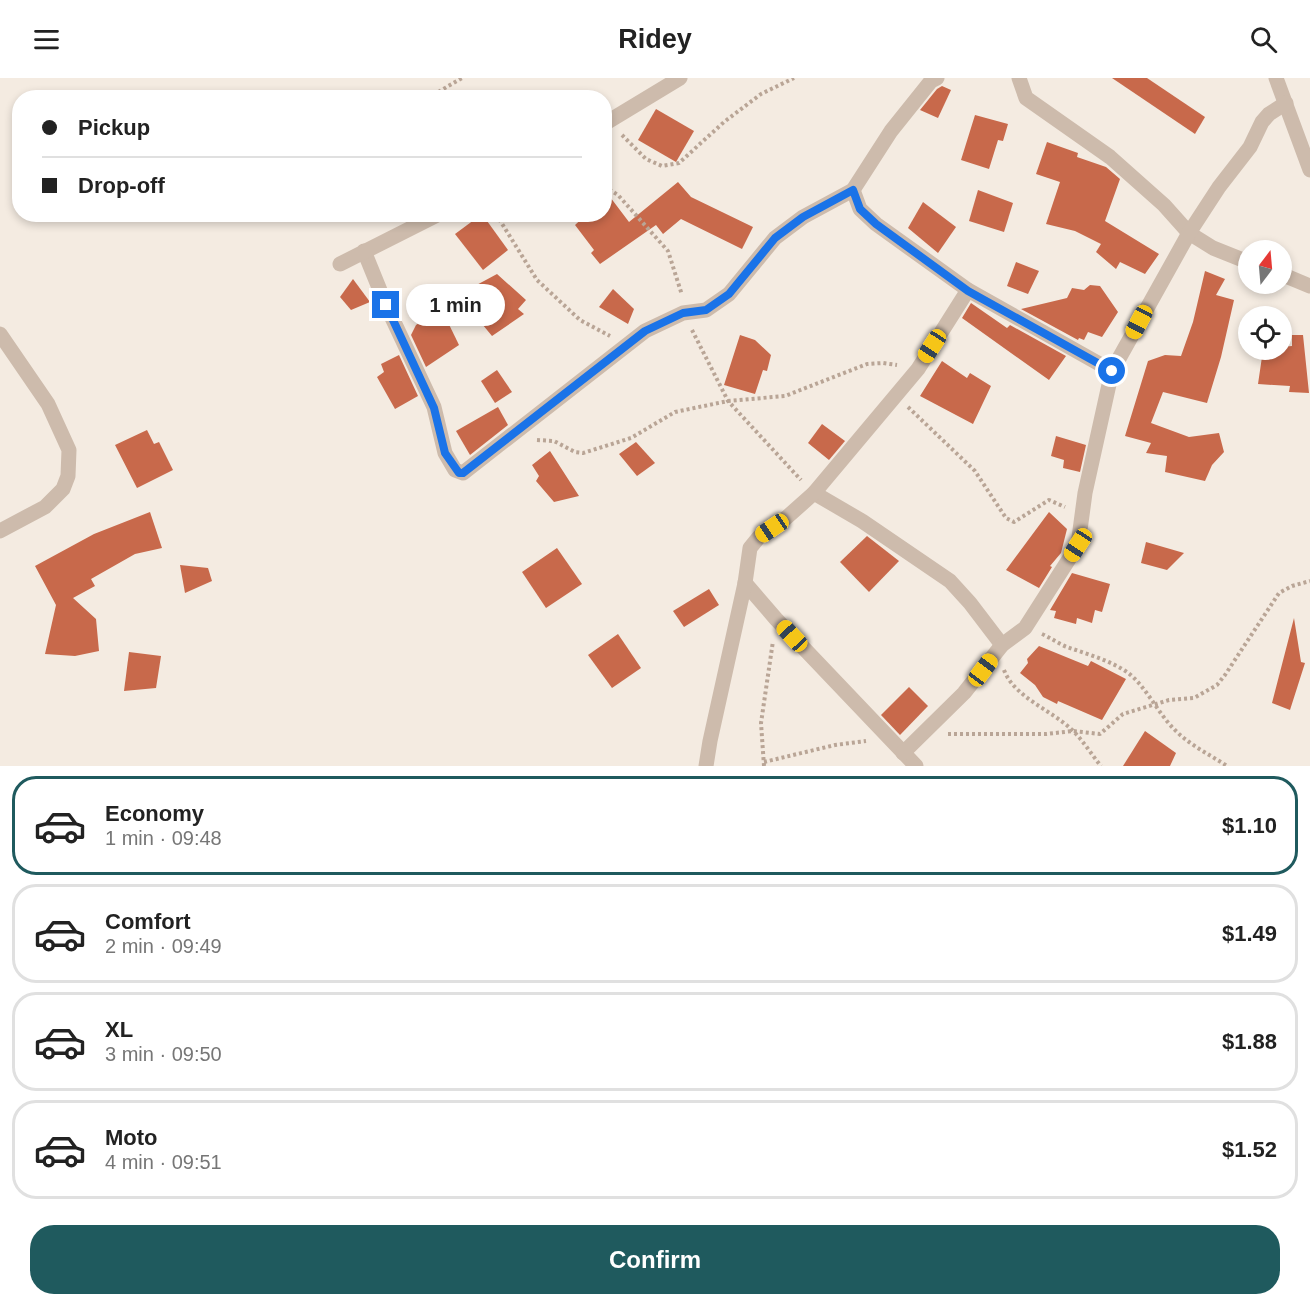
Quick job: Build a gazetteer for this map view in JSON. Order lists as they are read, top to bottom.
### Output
{
  "north": "top",
  "page": {
    "header": "Ridey",
    "banner": ["Pickup", "Drop-off"],
    "bubble": "1 min",
    "list": [
      {
        "name": "Economy",
        "note": "1 min · 09:48",
        "value": "$1.10"
      },
      {
        "name": "Comfort",
        "note": "2 min · 09:49",
        "value": "$1.49"
      },
      {
        "name": "XL",
        "note": "3 min · 09:50",
        "value": "$1.88"
      },
      {
        "name": "Moto",
        "note": "4 min · 09:51",
        "value": "$1.52"
      }
    ],
    "buttons": "Confirm"
  }
}
